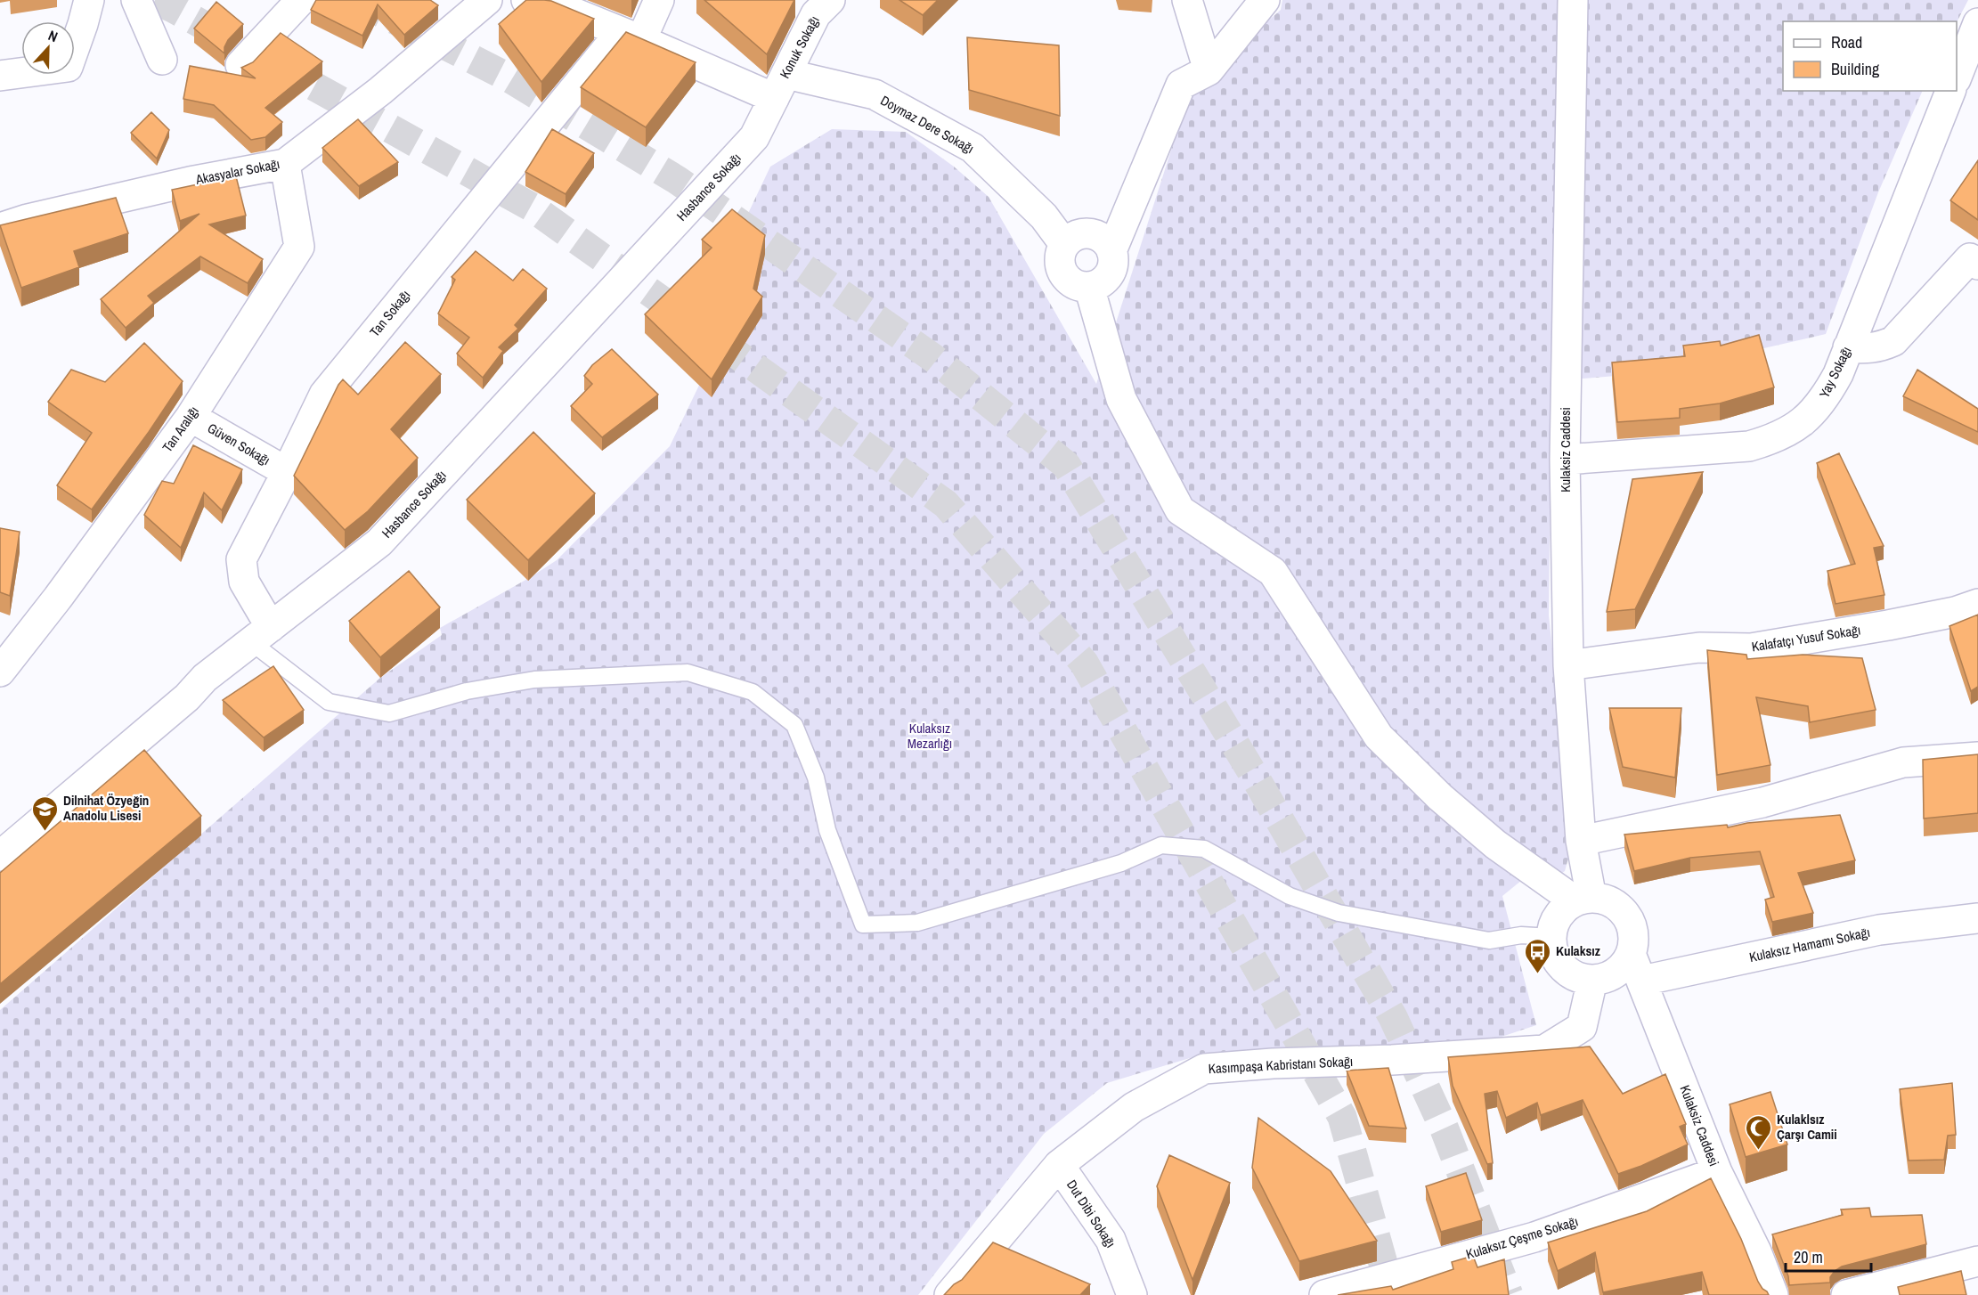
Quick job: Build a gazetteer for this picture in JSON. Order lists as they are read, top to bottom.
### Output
{
  "streets": {
    "street": [
      "Konuk Sokağı",
      "Doymaz Dere Sokağı",
      "Akasyalar Sokağı",
      "Hasbance Sokağı",
      "Tan Sokağı",
      "Yay Sokağı",
      "Tan Aralığı",
      "Güven Sokağı",
      "Kulaksiz Caddesi",
      "Kalafatçı Yusuf Sokağı",
      "Kulaksız Hamamı Sokağı",
      "Kasımpaşa Kabristanı Sokağı",
      "Dut Dibi Sokağı",
      "Kulaksız Çeşme Sokağı"
    ]
  },
  "crossings": [
    ["Konuk Sokağı", "Doymaz Dere Sokağı"],
    ["Konuk Sokağı", "Hasbance Sokağı"],
    ["Doymaz Dere Sokağı", "Hasbance Sokağı"],
    ["Doymaz Dere Sokağı", "Tan Sokağı"],
    ["Akasyalar Sokağı", "Tan Aralığı"],
    ["Hasbance Sokağı", "Tan Sokağı"],
    ["Tan Sokağı", "Güven Sokağı"],
    ["Yay Sokağı", "Kulaksiz Caddesi"],
    ["Tan Aralığı", "Güven Sokağı"],
    ["Kulaksiz Caddesi", "Kalafatçı Yusuf Sokağı"],
    ["Kulaksiz Caddesi", "Kulaksız Hamamı Sokağı"],
    ["Kulaksiz Caddesi", "Kasımpaşa Kabristanı Sokağı"],
    ["Kulaksiz Caddesi", "Kulaksız Çeşme Sokağı"],
    ["Kasımpaşa Kabristanı Sokağı", "Dut Dibi Sokağı"]
  ],
  "parks": ["Kulaksız Mezarlığı"],
  "places": {
    "school or university": ["Dilnihat Özyeğin Anadolu Lisesi"],
    "bus stop": ["Kulaksız"],
    "mosque": ["Kulaklsız Çarşı Camii"]
  },
  "legend": ["Road", "Building"],
  "scale_bar": "20 m",
  "north": "top"
}
